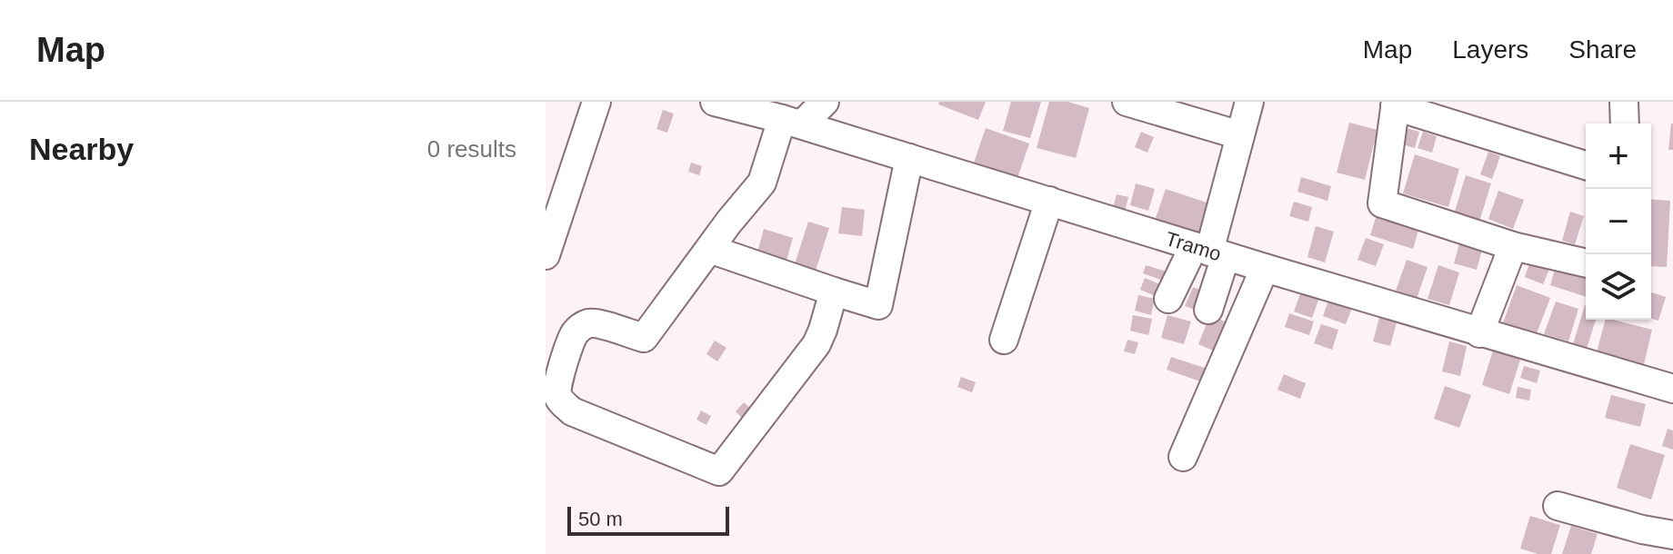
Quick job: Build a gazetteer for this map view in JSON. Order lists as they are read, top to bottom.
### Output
{
  "streets": {
    "street": ["Tramo"]
  },
  "scale_bar": "50 m",
  "page": {
    "header": "Map",
    "nav": ["Map", "Layers", "Share"],
    "heading": ["Nearby", "0 results"],
    "map_buttons": ["+", "−"],
    "scale": "50 m"
  }
}
